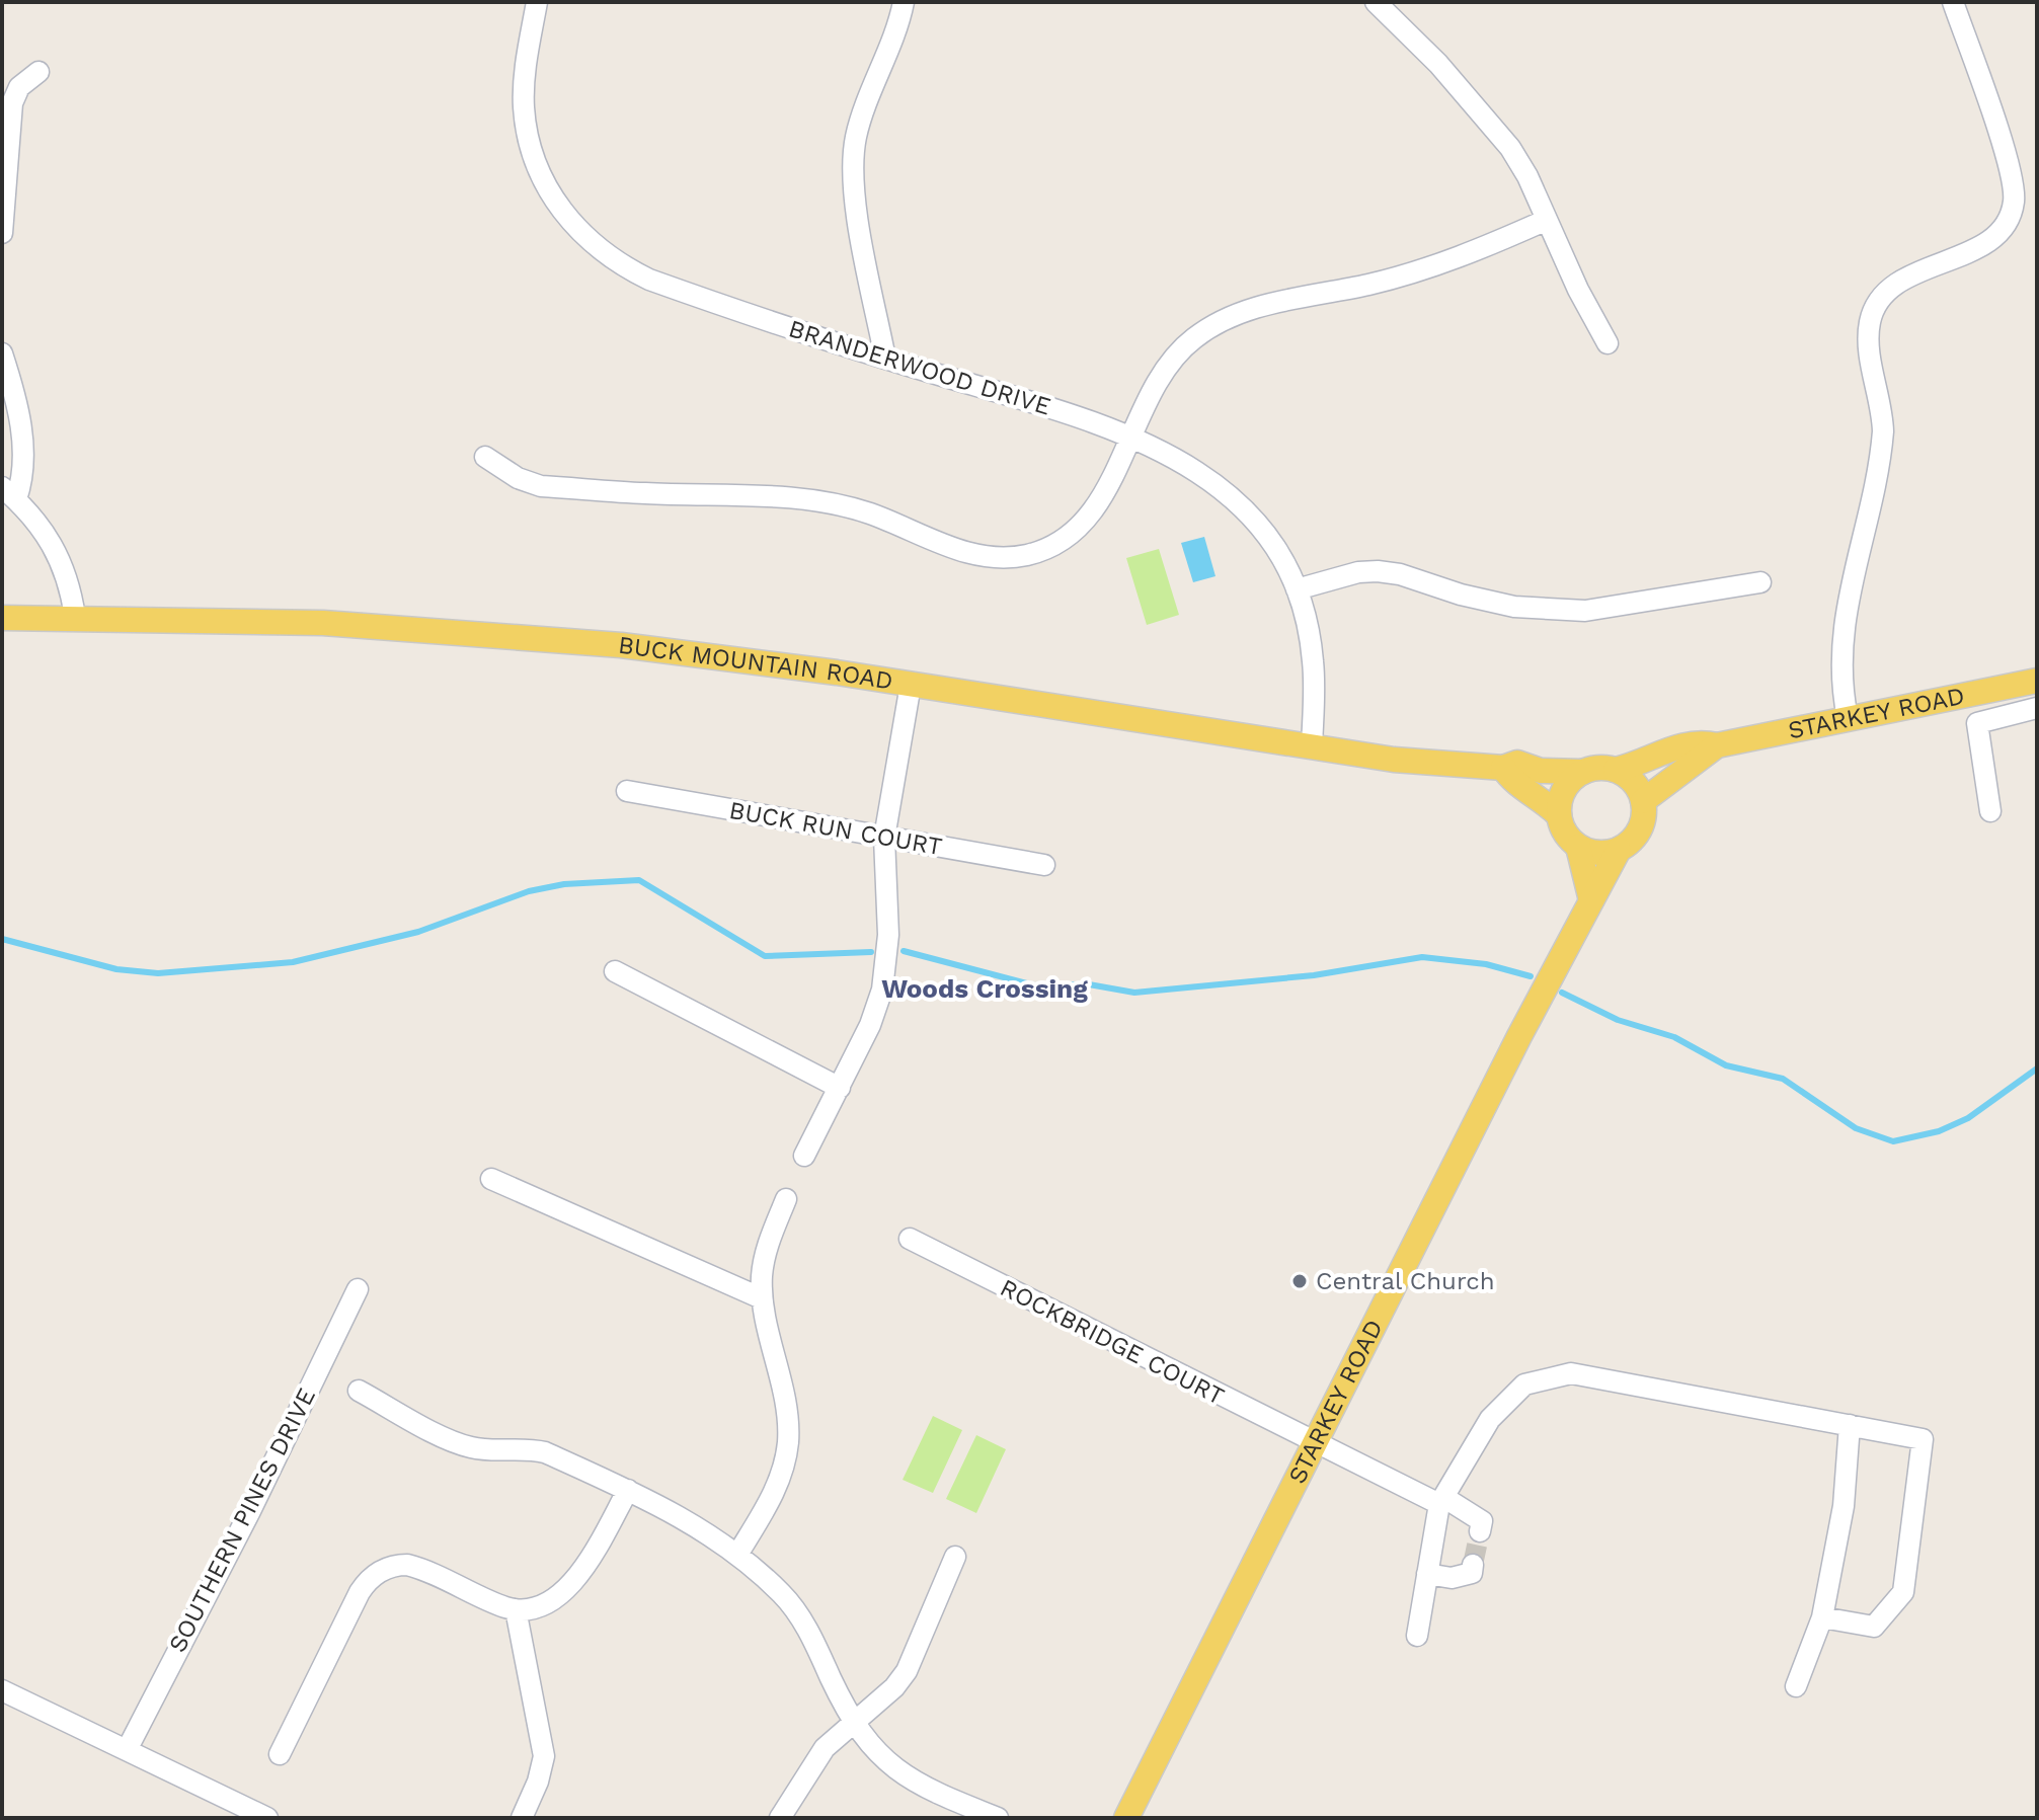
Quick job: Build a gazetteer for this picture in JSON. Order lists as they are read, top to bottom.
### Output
{
  "streets": {
    "main road": ["BUCK MOUNTAIN ROAD", "STARKEY ROAD"],
    "street": [
      "BRANDERWOOD DRIVE",
      "BUCK RUN COURT",
      "ROCKBRIDGE COURT",
      "SOUTHERN PINES DRIVE"
    ]
  },
  "crossings": [
    ["BRANDERWOOD DRIVE", "BUCK MOUNTAIN ROAD"],
    ["BUCK MOUNTAIN ROAD", "STARKEY ROAD"],
    ["STARKEY ROAD", "ROCKBRIDGE COURT"]
  ],
  "districts": ["Woods Crossing"],
  "places": ["Central Church"]
}
